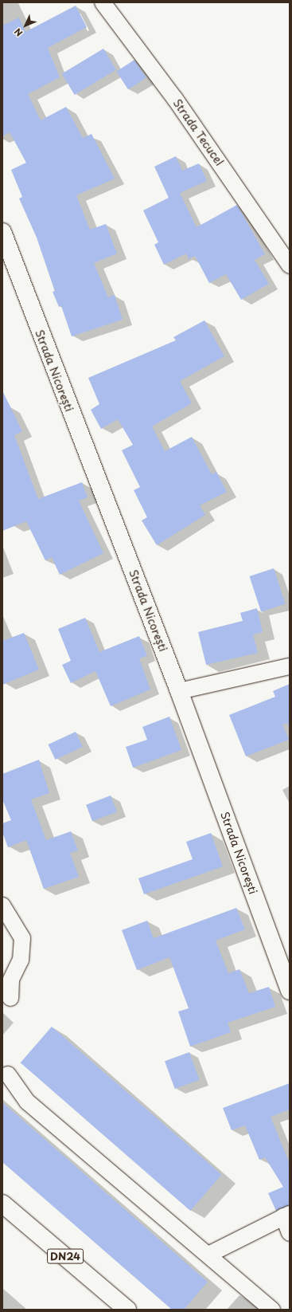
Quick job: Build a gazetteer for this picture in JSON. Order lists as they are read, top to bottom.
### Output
{
  "streets": {
    "main road": ["Strada Nicorești", "DN24"],
    "street": ["Strada Tecucel"]
  },
  "north": "bottom left"
}
